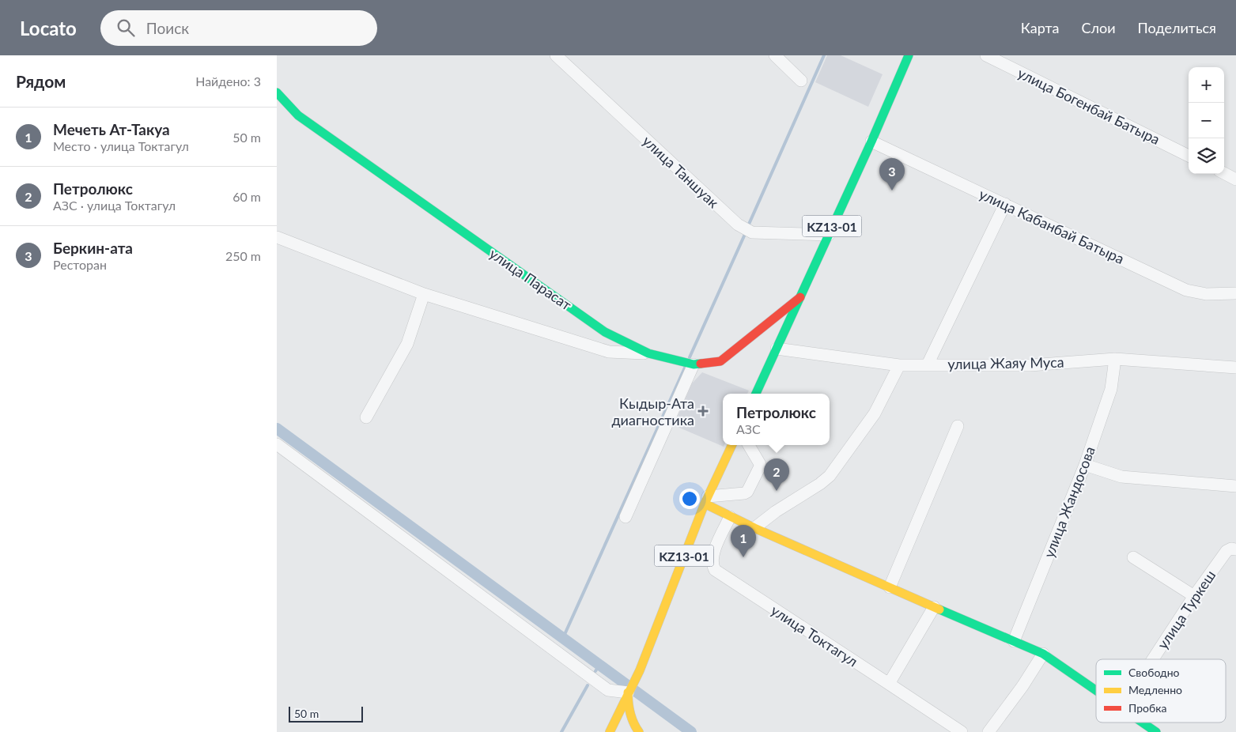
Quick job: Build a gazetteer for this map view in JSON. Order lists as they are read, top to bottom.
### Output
{
  "streets": {
    "street": [
      "улица Богенбай Батыра",
      "улица Таншуак",
      "KZ13-01",
      "улица Кабанбай Батыра",
      "улица Парасат",
      "улица Жаяу Муса",
      "улица Жандосова",
      "улица Туркеш",
      "улица Токтагул"
    ]
  },
  "crossings": [
    ["улица Таншуак", "KZ13-01"],
    ["KZ13-01", "улица Кабанбай Батыра"],
    ["KZ13-01", "улица Парасат"],
    ["KZ13-01", "улица Жаяу Муса"],
    ["улица Жаяу Муса", "улица Жандосова"]
  ],
  "places": {
    "health": ["Кыдыр-Ата диагностика"]
  },
  "legend": ["Свободно", "Медленно", "Пробка"],
  "scale_bar": "50 m",
  "page": {
    "header": "Locato",
    "search": "Поиск",
    "nav": ["Карта", "Слои", "Поделиться"],
    "heading": ["Рядом", "Найдено: 3"],
    "map_buttons": ["+", "−"],
    "list": [
      {
        "mark": "1",
        "name": "Мечеть Ат-Такуа",
        "note": "Место · улица Токтагул",
        "value": "50 m"
      },
      {
        "mark": "2",
        "name": "Петролюкс",
        "note": "АЗС · улица Токтагул",
        "value": "60 m"
      },
      {
        "mark": "3",
        "name": "Беркин-ата",
        "note": "Ресторан",
        "value": "250 m"
      }
    ],
    "pins": ["3", "2", "1"],
    "popup": ["Петролюкс", "АЗС"],
    "scale": "50 m"
  }
}
